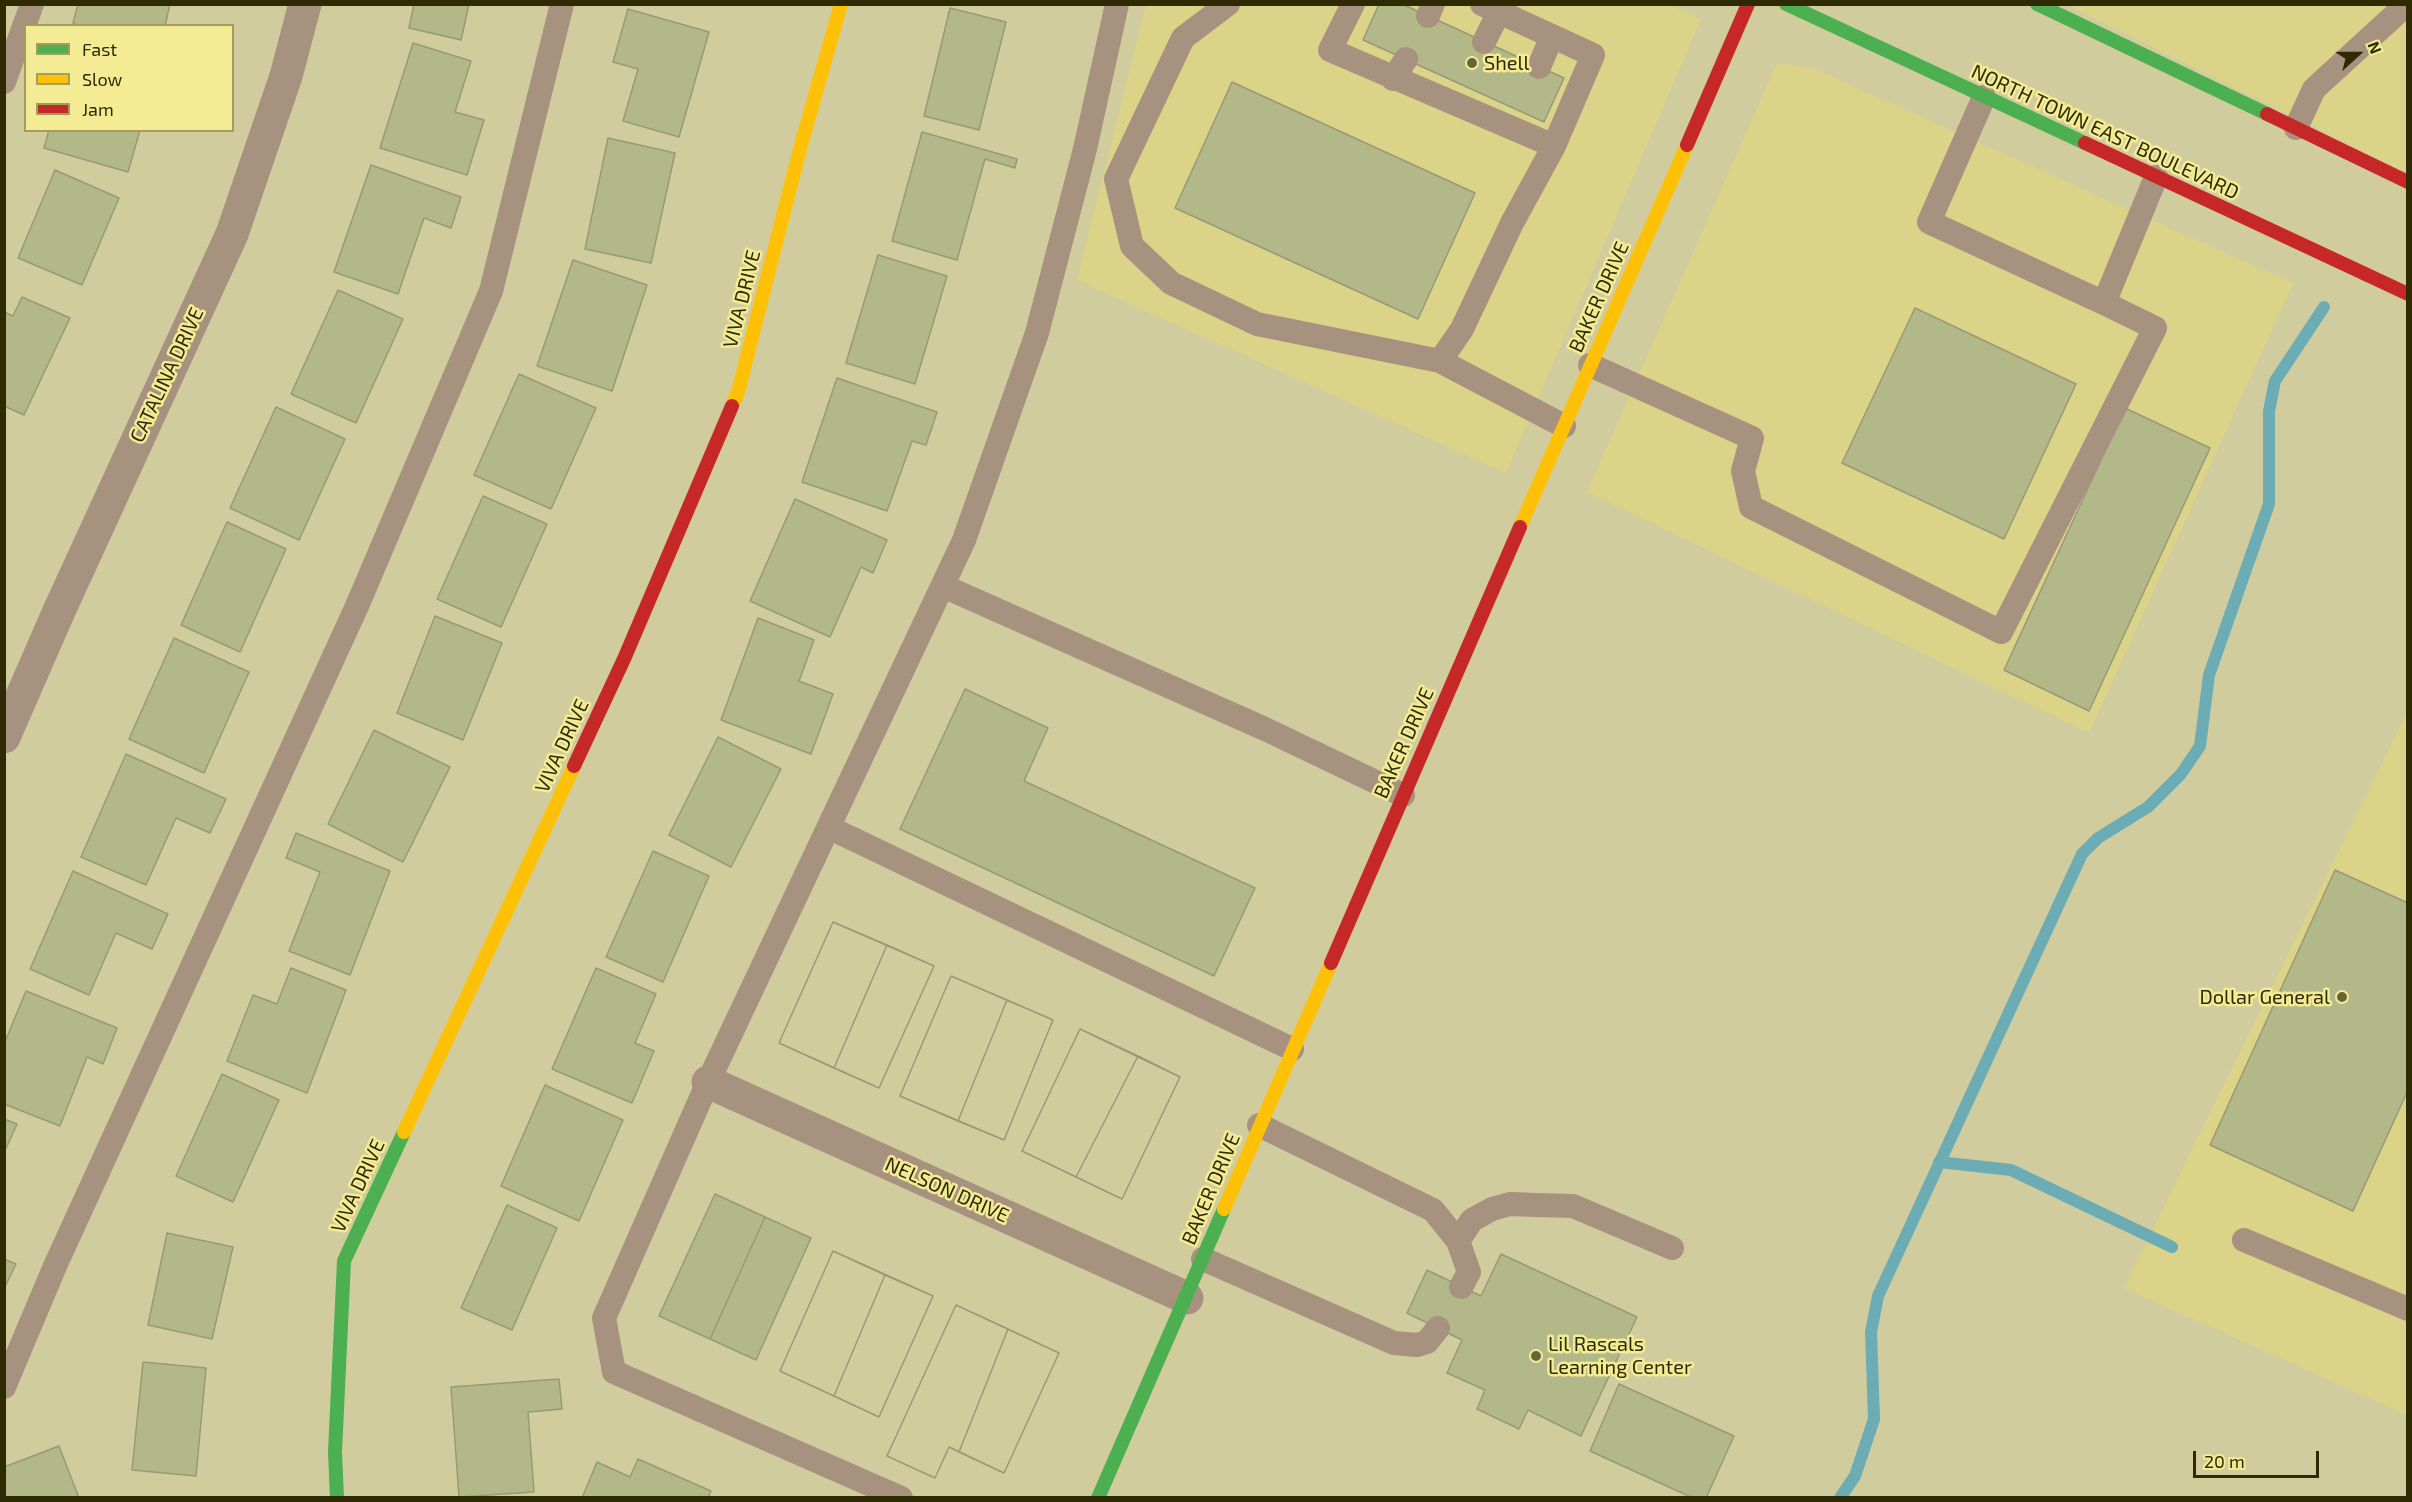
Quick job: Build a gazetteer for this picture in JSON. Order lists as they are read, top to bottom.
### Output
{
  "streets": {
    "street": [
      "NORTH TOWN EAST BOULEVARD",
      "BAKER DRIVE",
      "VIVA DRIVE",
      "CATALINA DRIVE",
      "NELSON DRIVE"
    ]
  },
  "crossings": [
    ["BAKER DRIVE", "NELSON DRIVE"]
  ],
  "places": ["Shell", "Dollar General", "Lil Rascals Learning Center"],
  "legend": ["Fast", "Slow", "Jam"],
  "scale_bar": "20 m",
  "north": "right"
}
